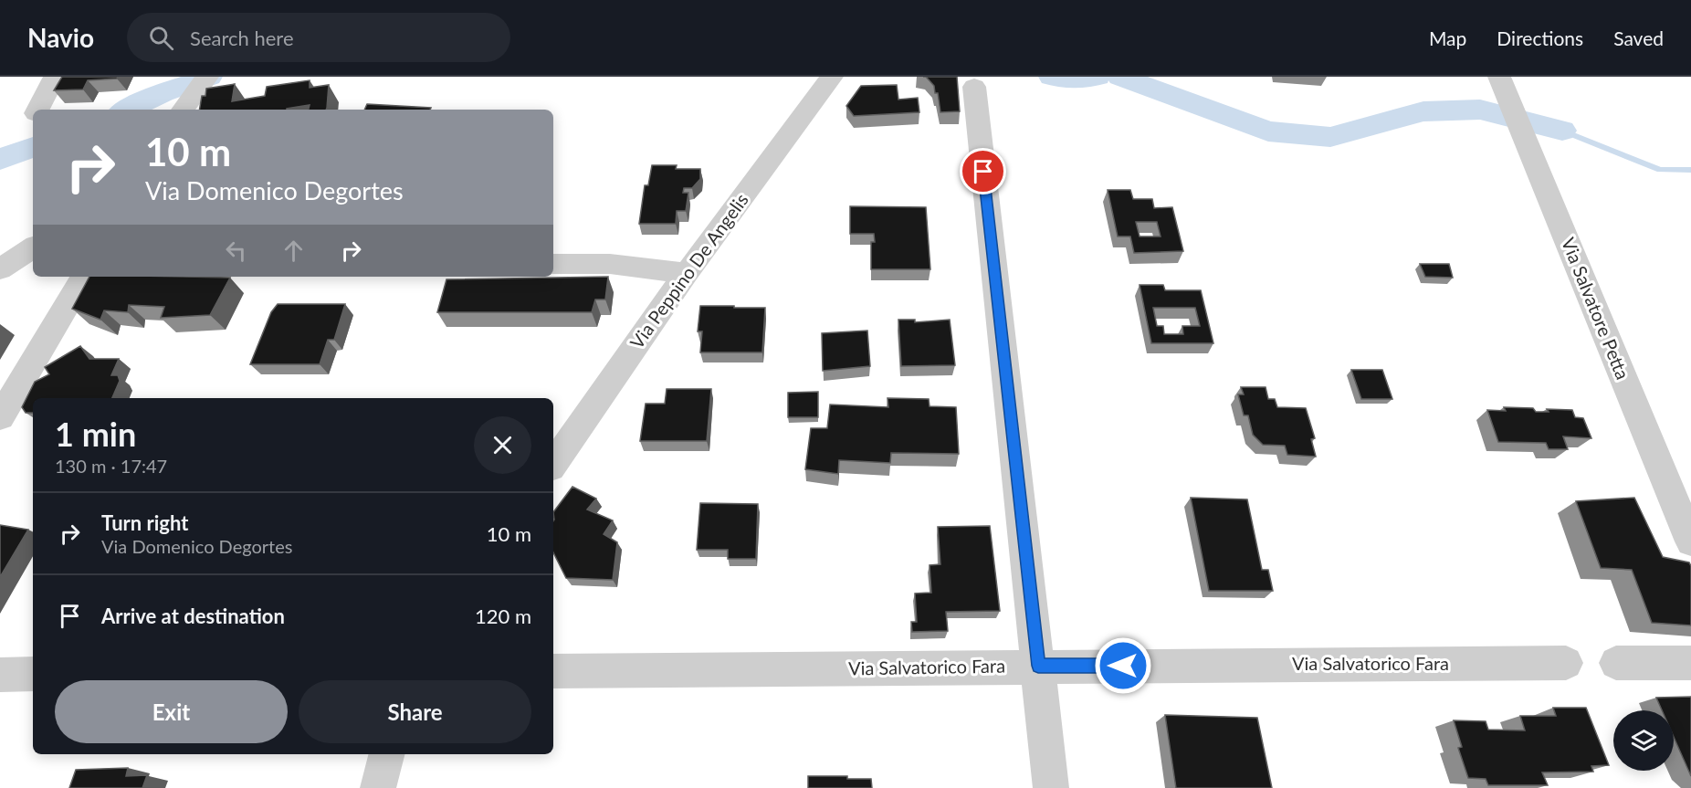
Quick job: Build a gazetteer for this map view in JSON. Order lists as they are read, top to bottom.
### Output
{
  "streets": {
    "street": ["Via Peppino De Angelis", "Via Salvatore Petta", "Via Salvatorico Fara"]
  },
  "page": {
    "header": "Navio",
    "search": "Search here",
    "nav": ["Map", "Directions", "Saved"],
    "turn": ["10 m", "Via Domenico Degortes"],
    "heading": ["1 min", "130 m · 17:47"],
    "list": [
      {
        "name": "Turn right",
        "note": "Via Domenico Degortes",
        "value": "10 m"
      },
      {
        "name": "Arrive at destination",
        "value": "120 m"
      }
    ],
    "buttons": ["Exit", "Share"]
  }
}
